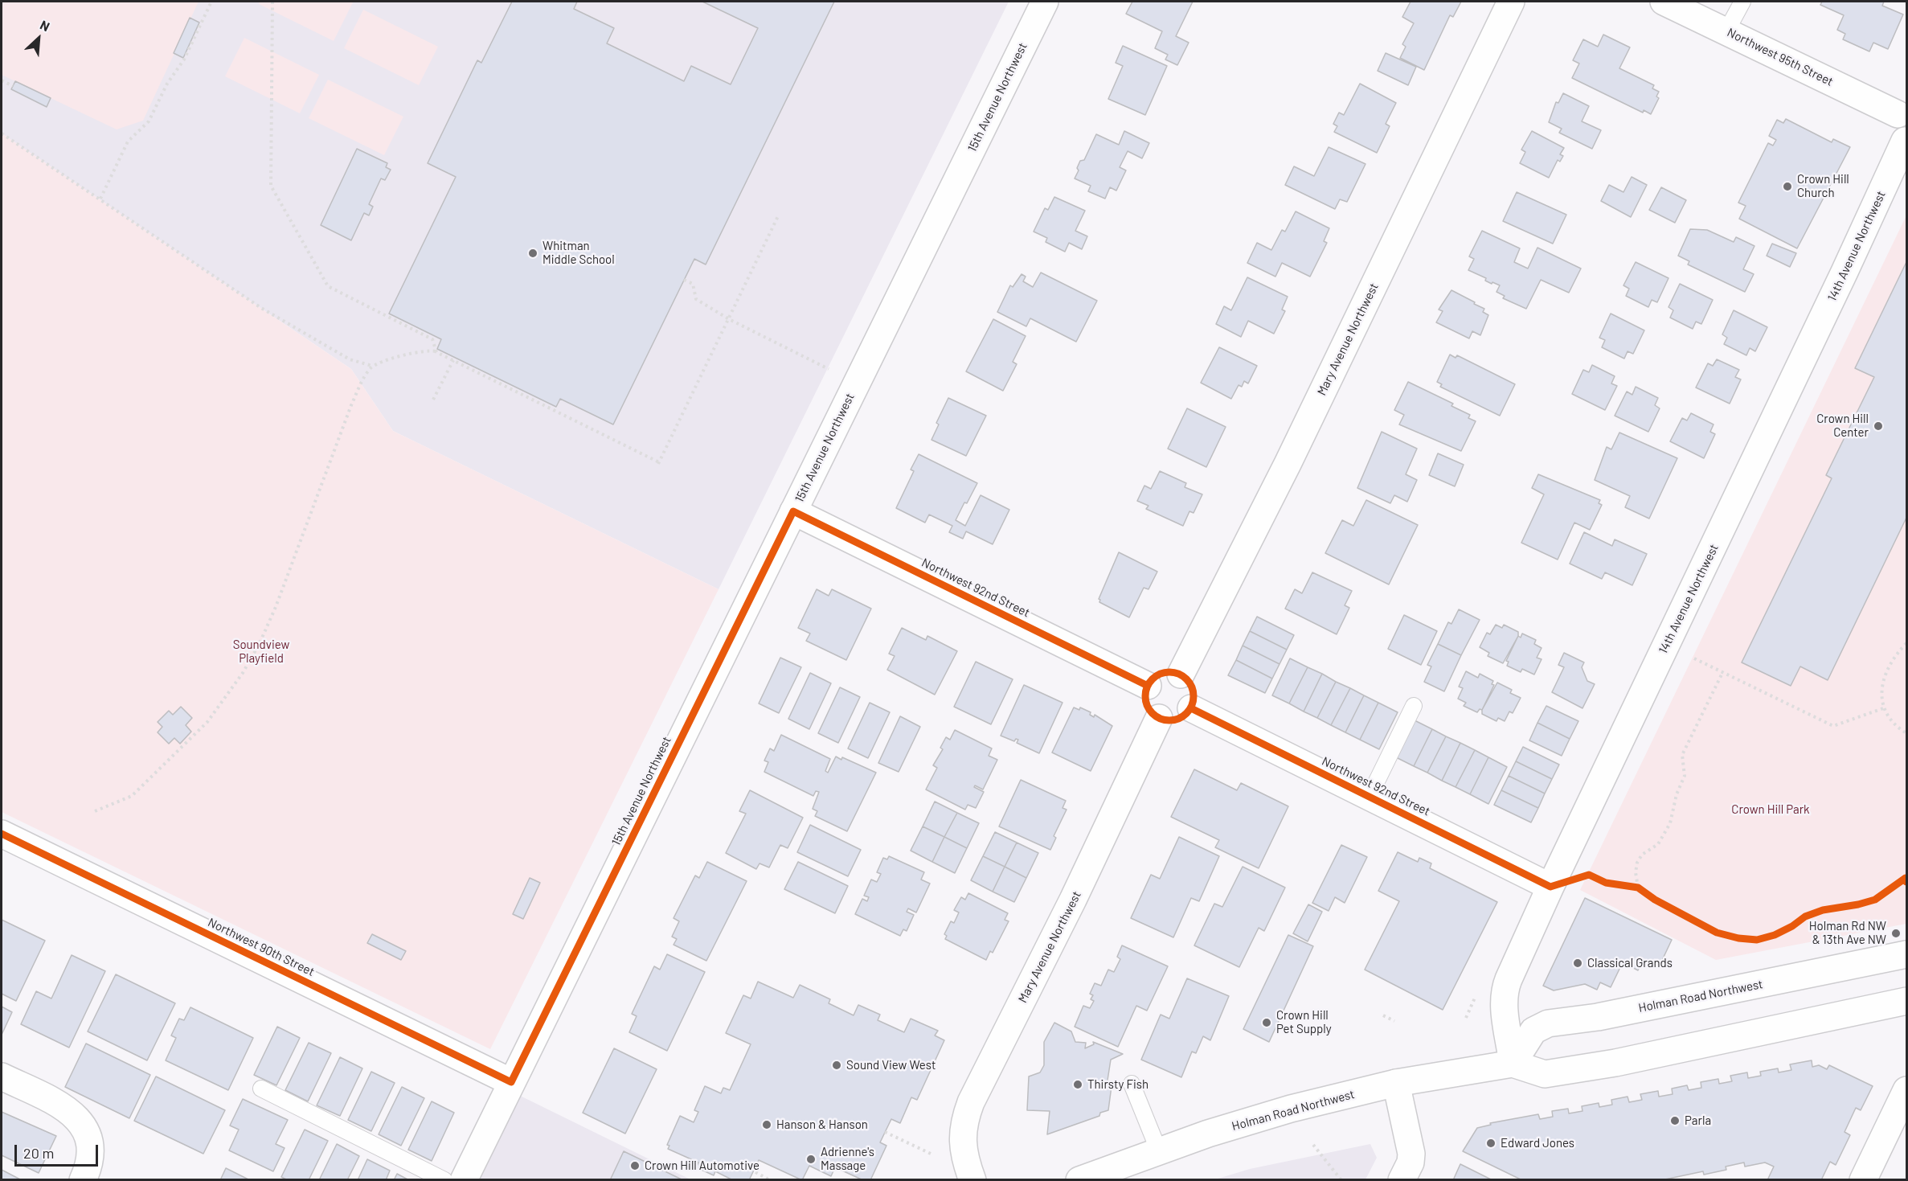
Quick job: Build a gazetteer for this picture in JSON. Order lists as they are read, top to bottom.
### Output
{
  "streets": {
    "street": [
      "Northwest 95th Street",
      "15th Avenue Northwest",
      "14th Avenue Northwest",
      "Mary Avenue Northwest",
      "Northwest 92nd Street",
      "Northwest 90th Street",
      "Holman Road Northwest"
    ]
  },
  "crossings": [
    ["15th Avenue Northwest", "Northwest 92nd Street"],
    ["15th Avenue Northwest", "Northwest 90th Street"],
    ["14th Avenue Northwest", "Northwest 92nd Street"],
    ["14th Avenue Northwest", "Holman Road Northwest"],
    ["Mary Avenue Northwest", "Northwest 92nd Street"]
  ],
  "parks": ["Soundview Playfield", "Crown Hill Park"],
  "places": [
    "Crown Hill Church",
    "Whitman Middle School",
    "Crown Hill Center",
    "Holman Rd NW & 13th Ave NW",
    "Classical Grands",
    "Crown Hill Pet Supply",
    "Sound View West",
    "Thirsty Fish",
    "Parla",
    "Hanson & Hanson",
    "Edward Jones",
    "Adrienne's Massage",
    "Crown Hill Automotive"
  ],
  "scale_bar": "20 m",
  "north": "top right"
}
